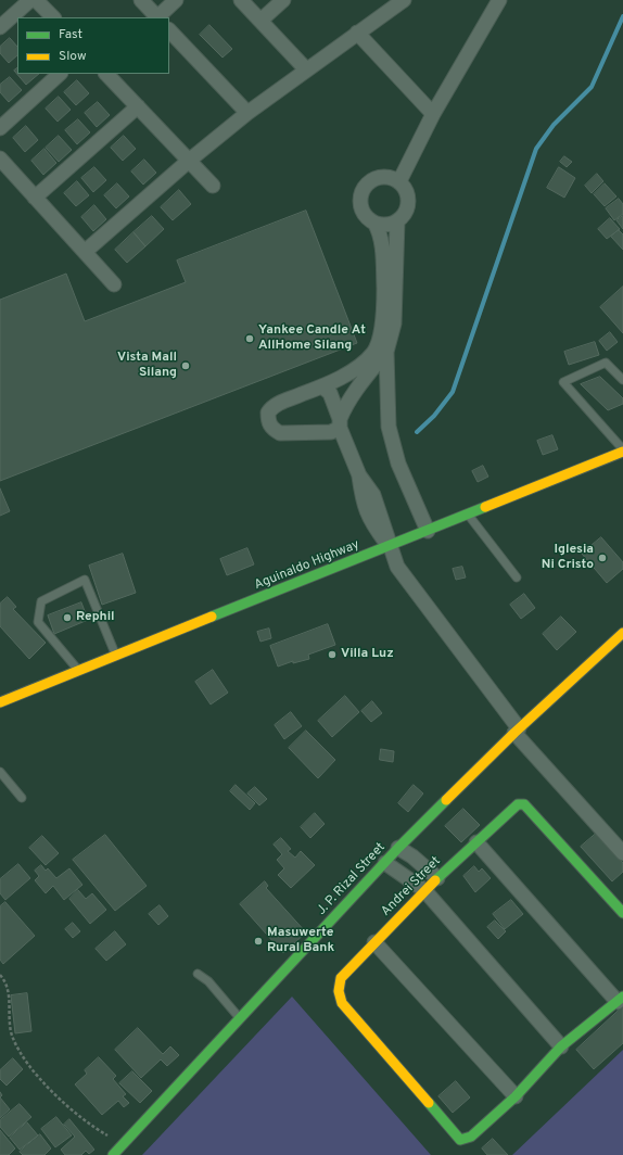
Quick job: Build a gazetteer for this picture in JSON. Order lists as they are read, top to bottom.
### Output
{
  "streets": {
    "main road": ["Aguinaldo Highway", "J. P. Rizal Street", "Andrei Street"]
  },
  "places": [
    "Yankee Candle At AllHome Silang",
    "Vista Mall Silang",
    "Iglesia Ni Cristo",
    "Rephil",
    "Villa Luz",
    "Masuwerte Rural Bank"
  ],
  "legend": ["Fast", "Slow"]
}
